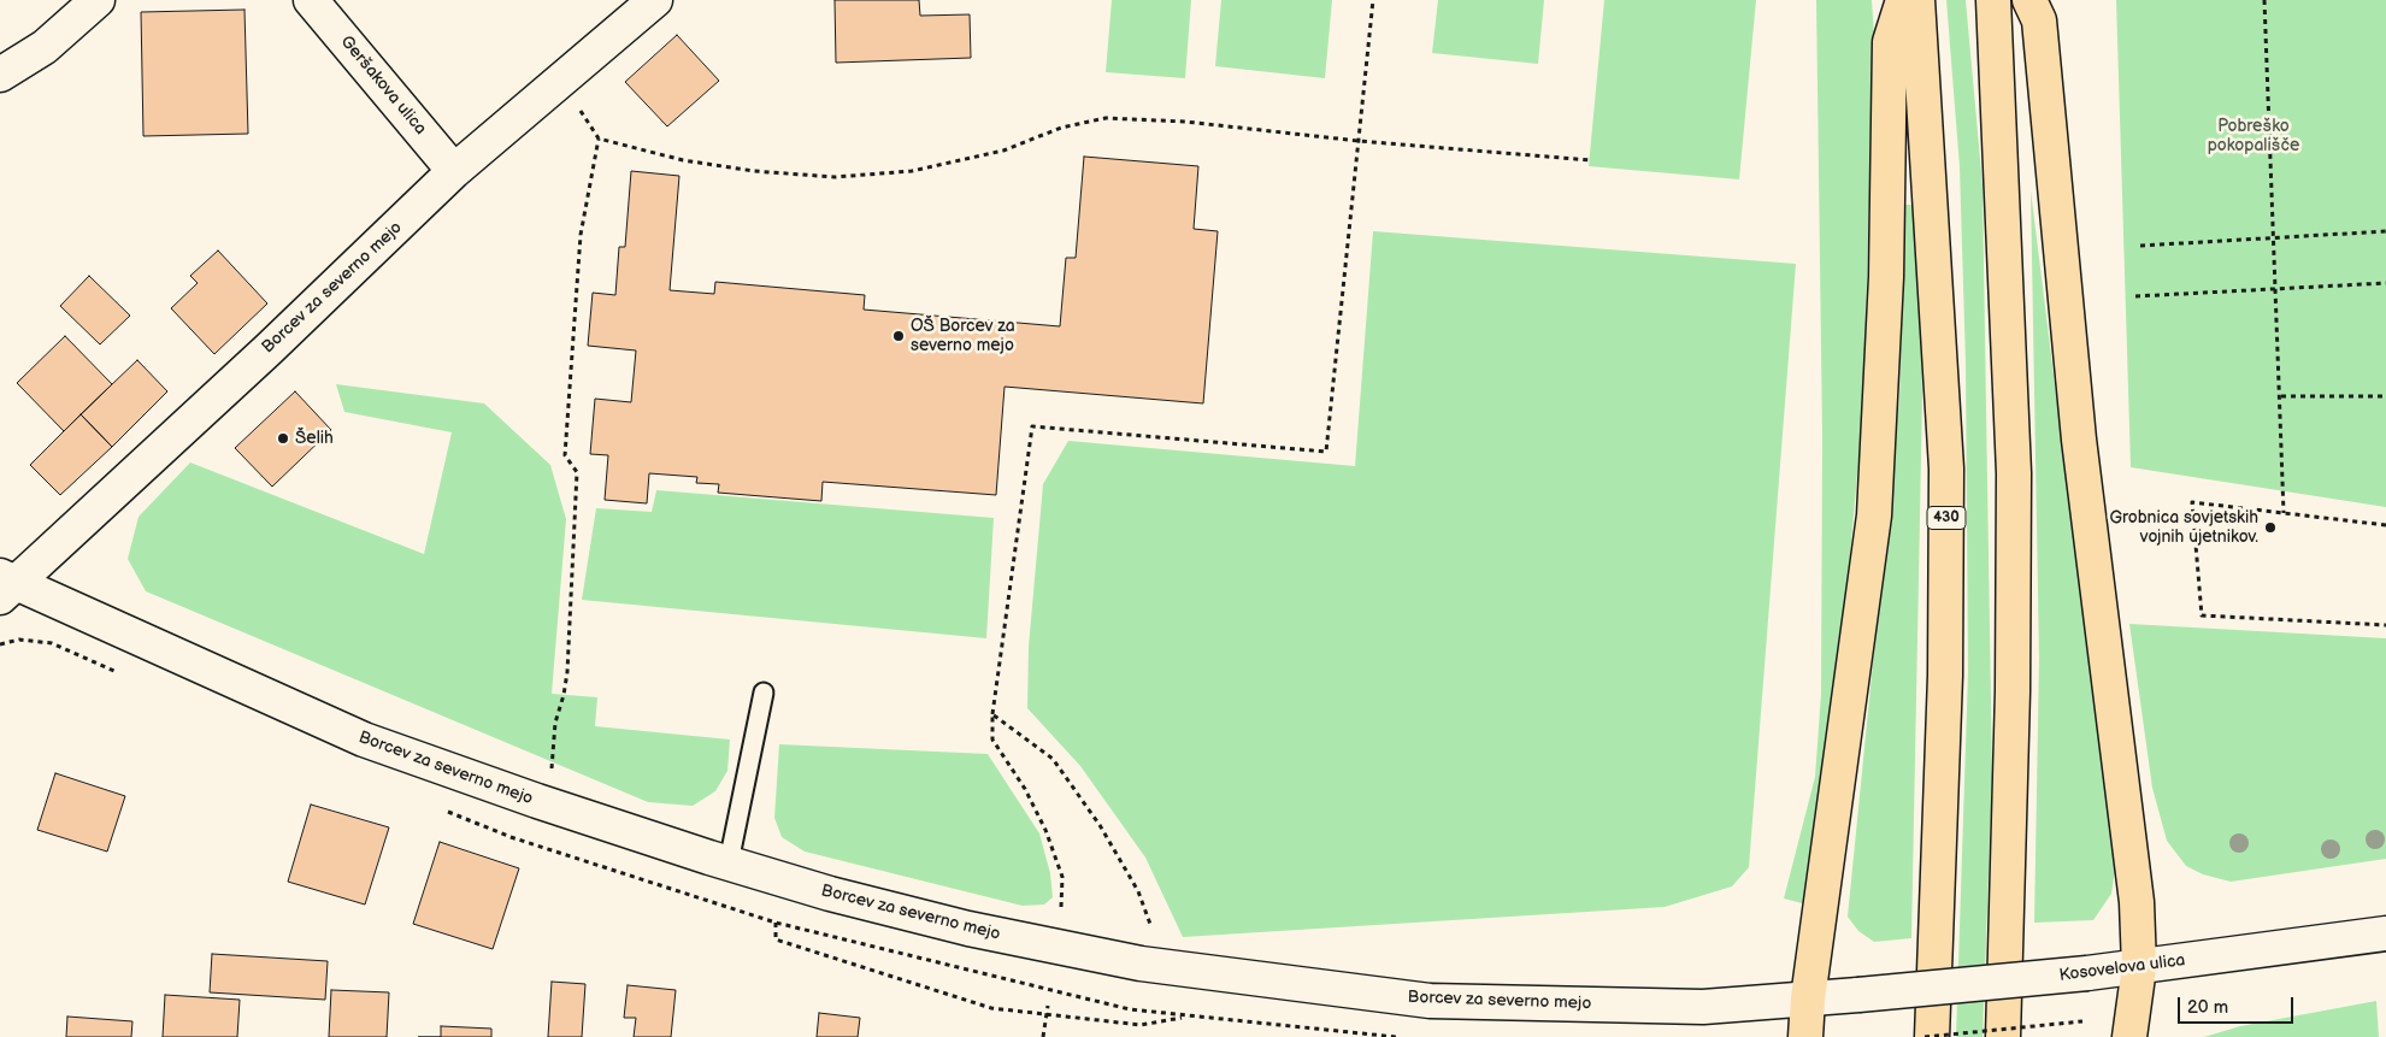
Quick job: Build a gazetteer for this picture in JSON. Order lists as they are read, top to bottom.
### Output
{
  "streets": {
    "highway": ["430"],
    "street": ["Geršakova ulica", "Borcev za severno mejo", "Kosovelova ulica"]
  },
  "crossings": [
    ["Geršakova ulica", "Borcev za severno mejo"],
    ["Borcev za severno mejo", "Kosovelova ulica"]
  ],
  "parks": ["Pobreško pokopališče"],
  "places": ["OŠ Borcev za severno mejo", "Šelih", "Grobnica sovjetskih vojnih ujetnikov."],
  "scale_bar": "20 m"
}
